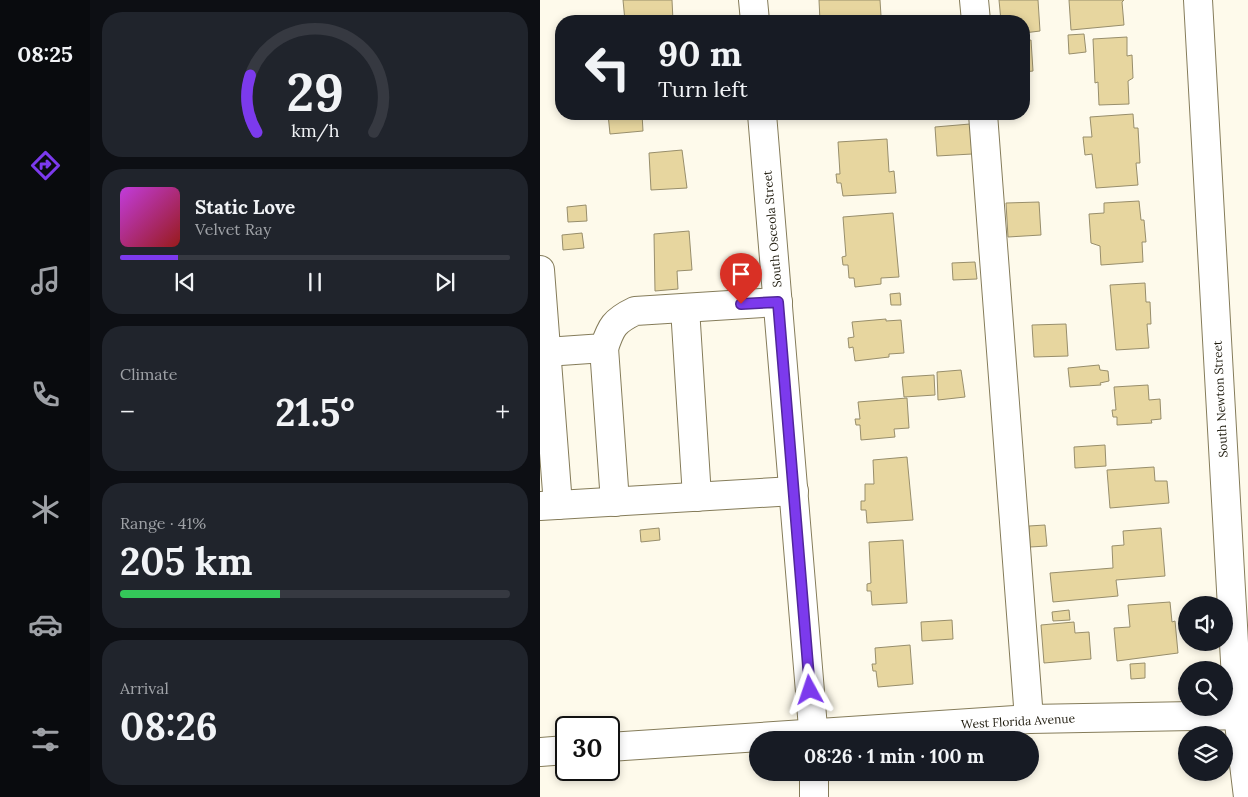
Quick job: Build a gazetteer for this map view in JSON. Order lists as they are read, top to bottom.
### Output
{
  "streets": {
    "street": ["South Osceola Street", "South Newton Street", "West Florida Avenue"]
  },
  "crossings": [
    ["South Newton Street", "West Florida Avenue"]
  ],
  "page": {
    "tabs": "08:25",
    "turn": ["90 m", "Turn left"],
    "song": ["Static Love", "Velvet Ray"],
    "tile": [
      "Climate",
      ["Range · 41%", "205 km"],
      ["Arrival", "08:26"]
    ],
    "heat": ["−", "21.5°", "+"],
    "limit": "30",
    "trip": "08:26 · 1 min · 100 m",
    "gauge": ["29", "km/h"]
  }
}
